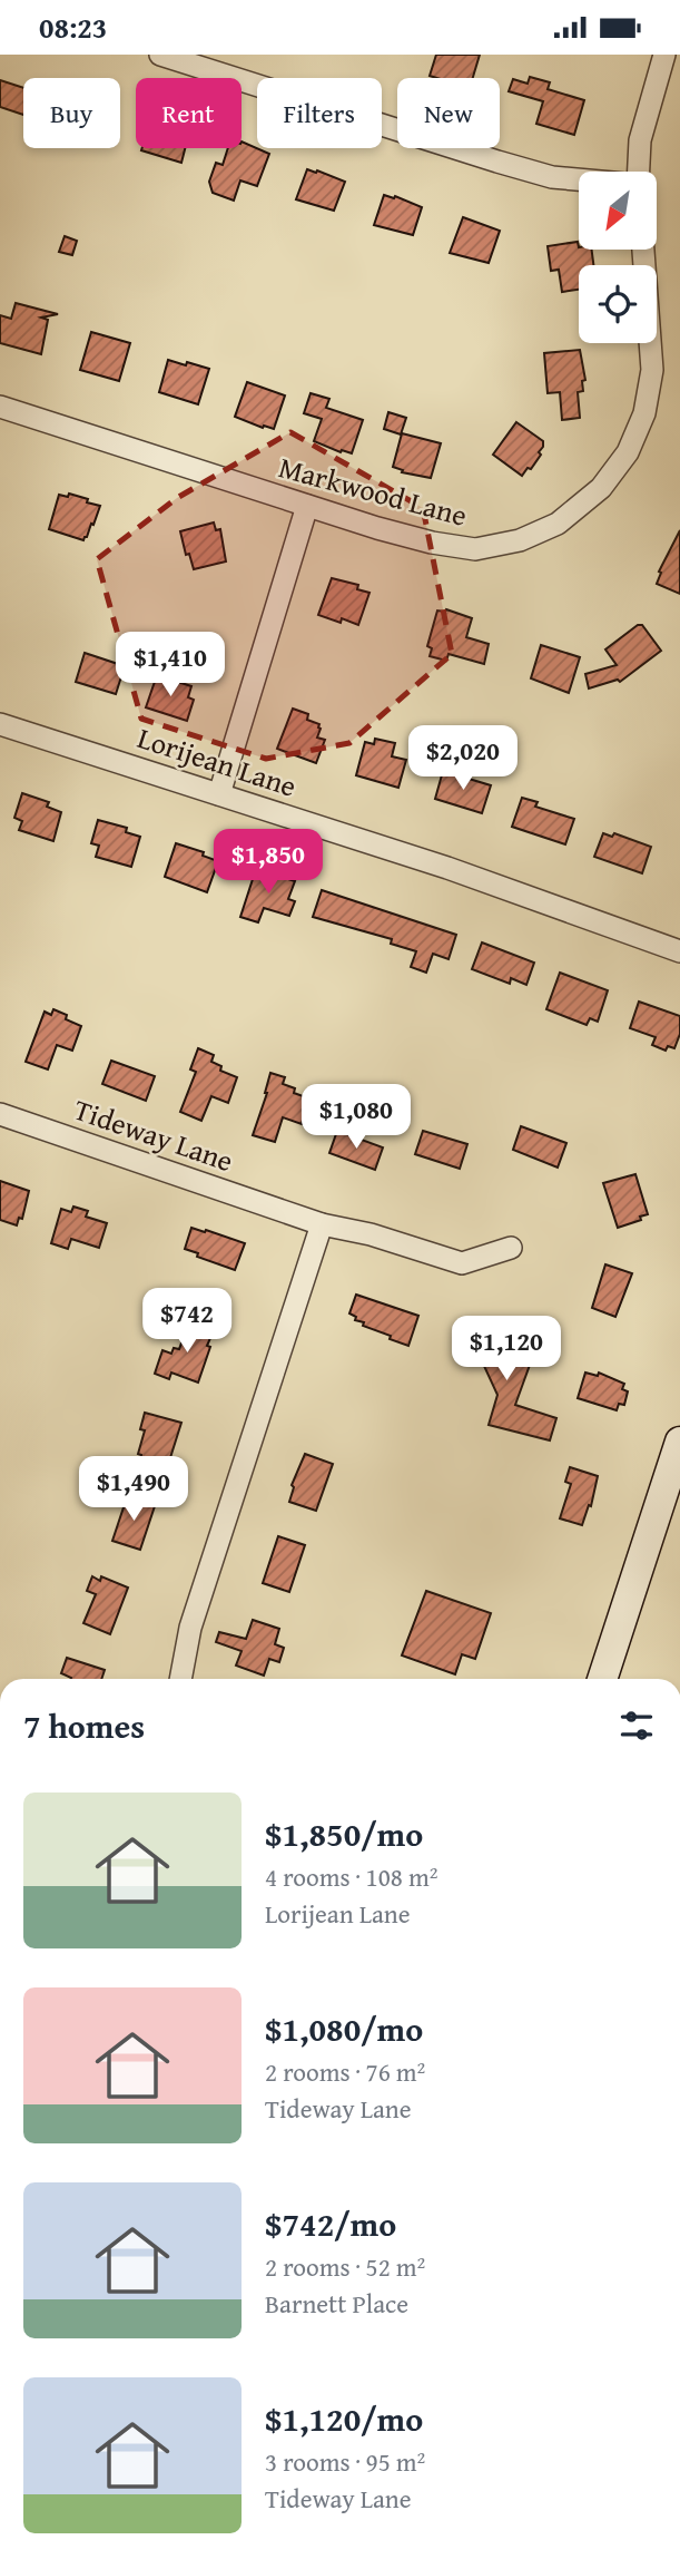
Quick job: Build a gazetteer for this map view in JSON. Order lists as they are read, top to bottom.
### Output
{
  "streets": {
    "street": ["Markwood Lane", "Lorijean Lane", "Tideway Lane"]
  },
  "north": "bottom left",
  "page": {
    "status": "08:23",
    "chip": [
      "Buy",
      "Rent",
      "Filters",
      "New"
    ],
    "price": [
      "$1,410",
      "$2,020",
      "$1,850",
      "$1,080",
      "$742",
      "$1,120",
      "$1,490"
    ],
    "heading": "7 homes",
    "list": [
      {
        "name": "$1,850/mo",
        "note": "4 rooms · 108 m² · Lorijean Lane"
      },
      {
        "name": "$1,080/mo",
        "note": "2 rooms · 76 m² · Tideway Lane"
      },
      {
        "name": "$742/mo",
        "note": "2 rooms · 52 m² · Barnett Place"
      },
      {
        "name": "$1,120/mo",
        "note": "3 rooms · 95 m² · Tideway Lane"
      }
    ]
  }
}
